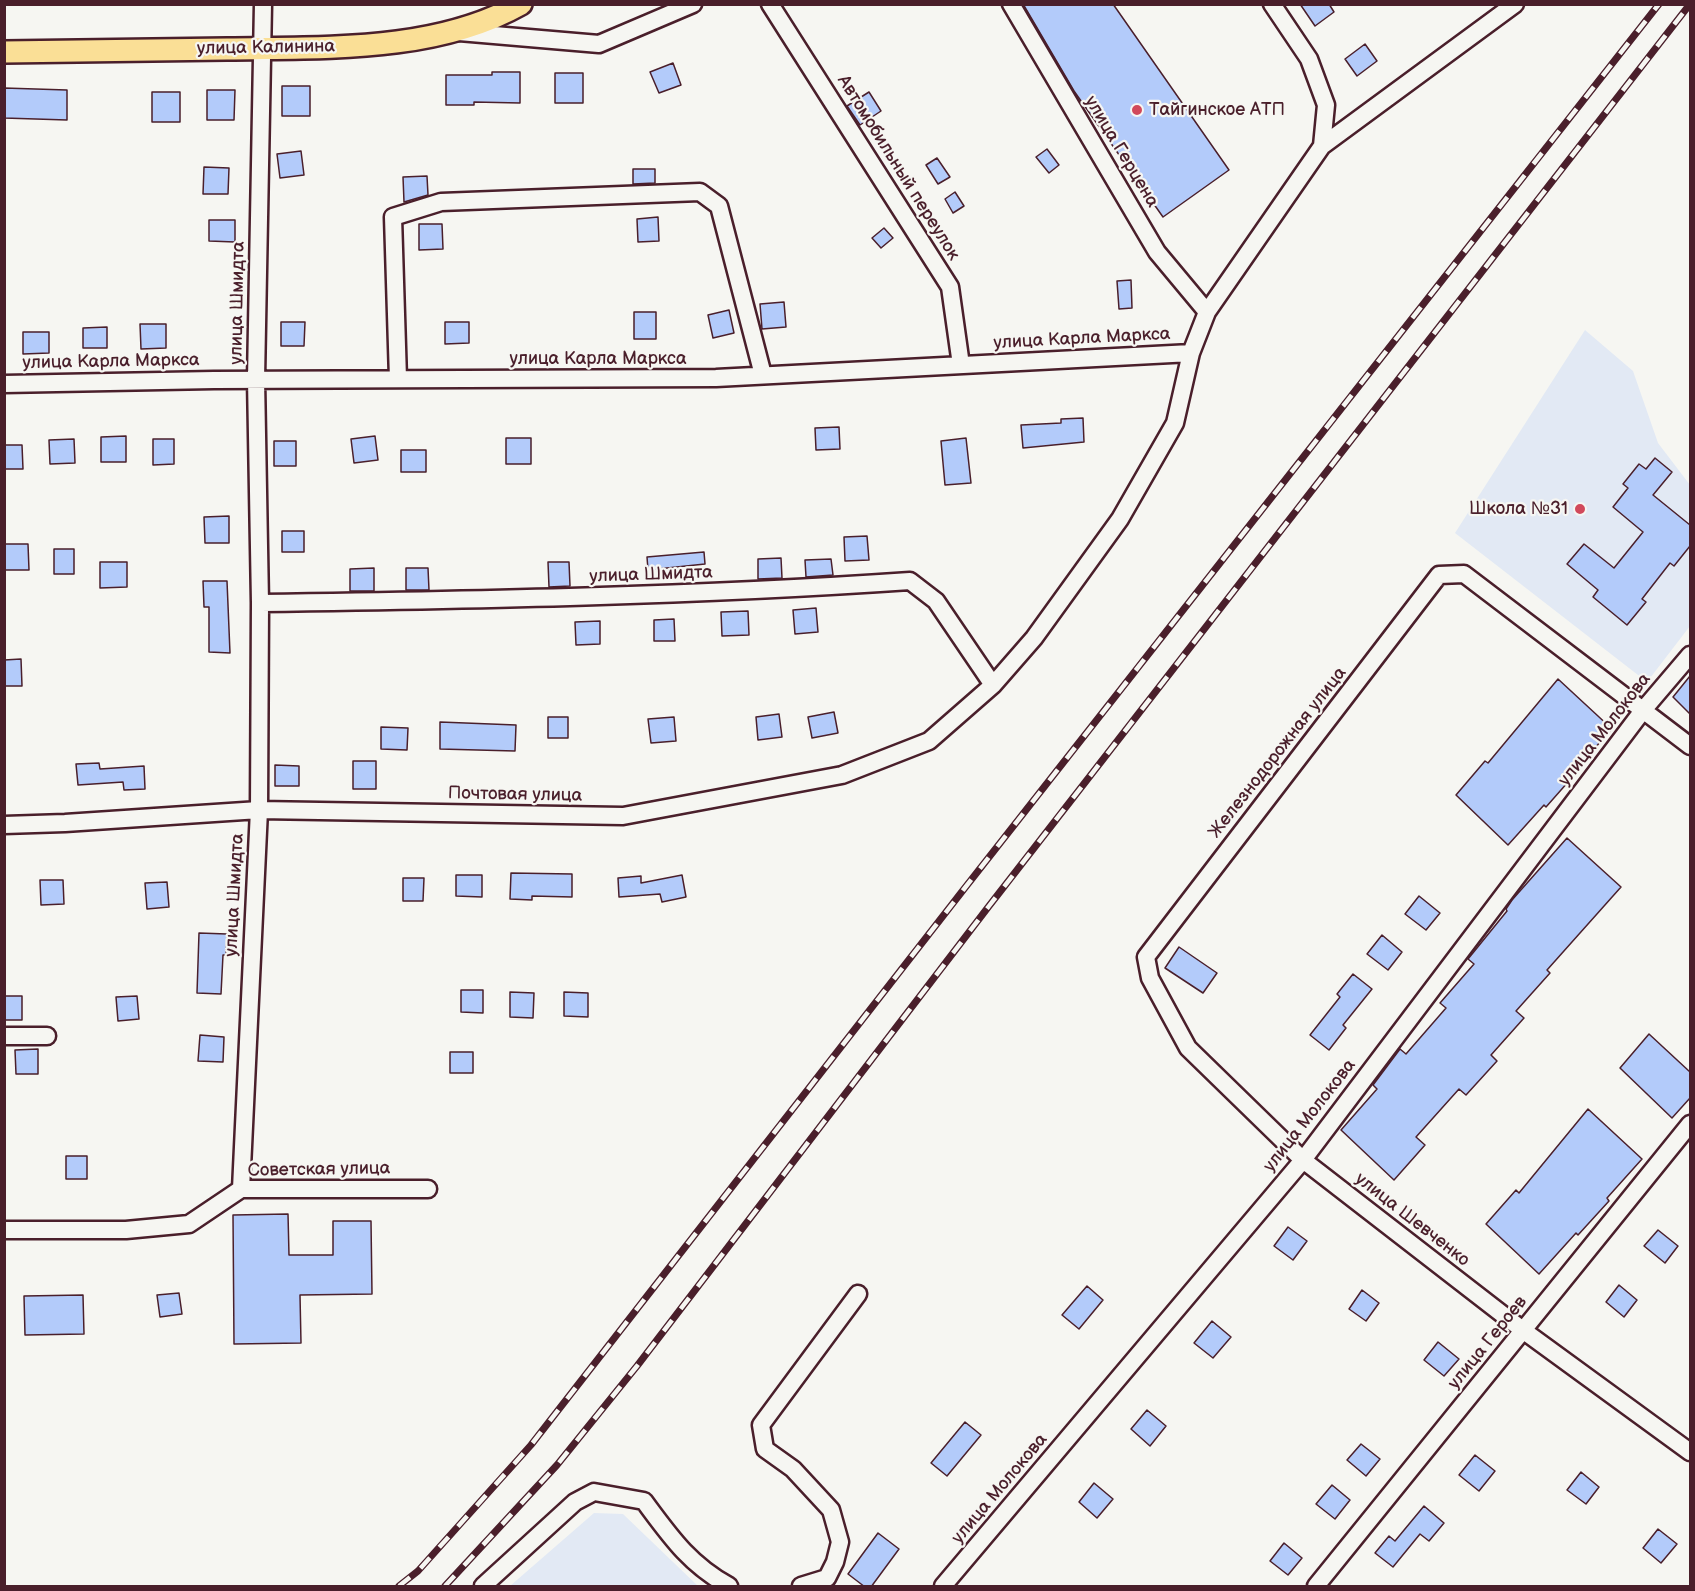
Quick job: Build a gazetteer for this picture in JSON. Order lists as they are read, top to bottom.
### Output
{
  "streets": {
    "main road": ["улица Калинина"],
    "street": [
      "улица Герцена",
      "Автомобильный переулок",
      "улица Шмидта",
      "улица Карла Маркса",
      "улица Молокова",
      "Железнодорожная улица",
      "Почтовая улица",
      "Советская улица",
      "улица Шевченко",
      "улица Героев"
    ]
  },
  "crossings": [
    ["улица Калинина", "улица Шмидта"],
    ["улица Герцена", "Почтовая улица"],
    ["Автомобильный переулок", "улица Карла Маркса"],
    ["улица Шмидта", "улица Карла Маркса"],
    ["улица Шмидта", "Почтовая улица"],
    ["улица Шмидта", "Советская улица"],
    ["улица Карла Маркса", "Почтовая улица"],
    ["улица Молокова", "Железнодорожная улица"],
    ["улица Молокова", "улица Шевченко"],
    ["Железнодорожная улица", "улица Шевченко"],
    ["улица Шевченко", "улица Героев"]
  ],
  "places": ["Тайгинское АТП", "Школа №31"]
}
